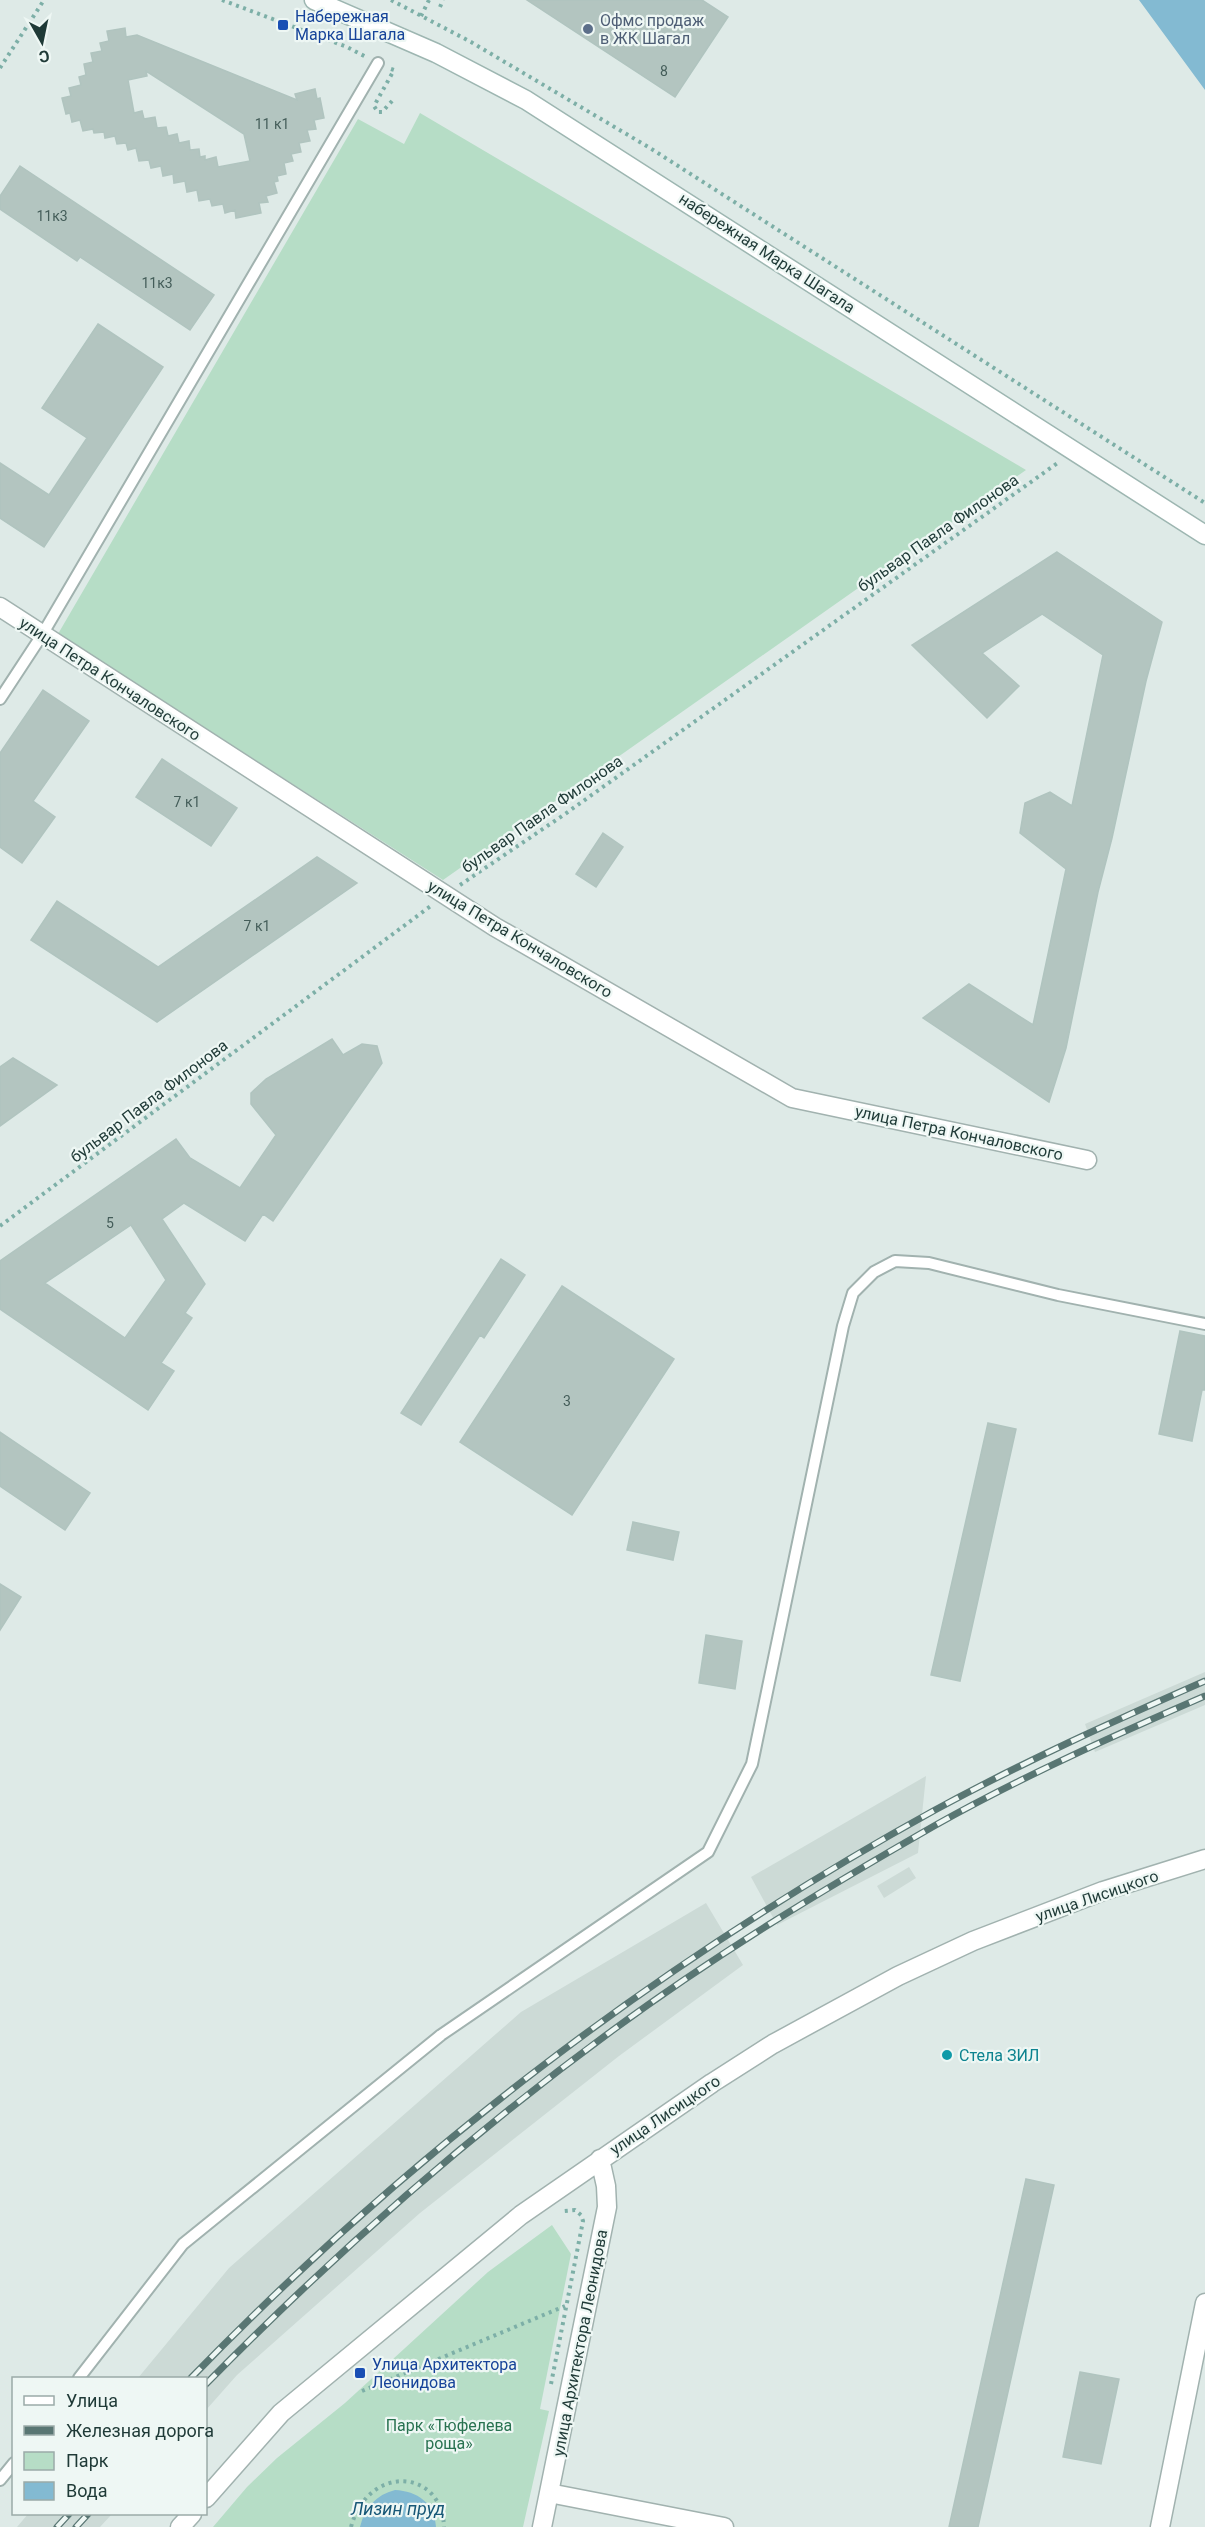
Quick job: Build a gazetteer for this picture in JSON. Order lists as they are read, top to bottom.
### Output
{
  "streets": {
    "street": [
      "набережная Марка Шагала",
      "улица Петра Кончаловского",
      "улица Лисицкого",
      "улица Архитектора Леонидова"
    ],
    "path": ["бульвар Павла Филонова"]
  },
  "crossings": [
    ["набережная Марка Шагала", "бульвар Павла Филонова"],
    ["бульвар Павла Филонова", "улица Петра Кончаловского"],
    ["улица Лисицкого", "улица Архитектора Леонидова"]
  ],
  "water": ["Лизин пруд"],
  "parks": ["Парк «Тюфелева роща»"],
  "places": {
    "transit": ["Набережная Марка Шагала", "Улица Архитектора Леонидова"],
    "other": ["Офмс продаж в ЖК Шагал", "Стела ЗИЛ"]
  },
  "house_numbers": [
    "8",
    "11 к1",
    "11к3",
    "11к3",
    "7 к1",
    "7 к1",
    "5",
    "3"
  ],
  "legend": [
    "Улица",
    "Железная дорога",
    "Парк",
    "Вода"
  ],
  "north": "bottom"
}
